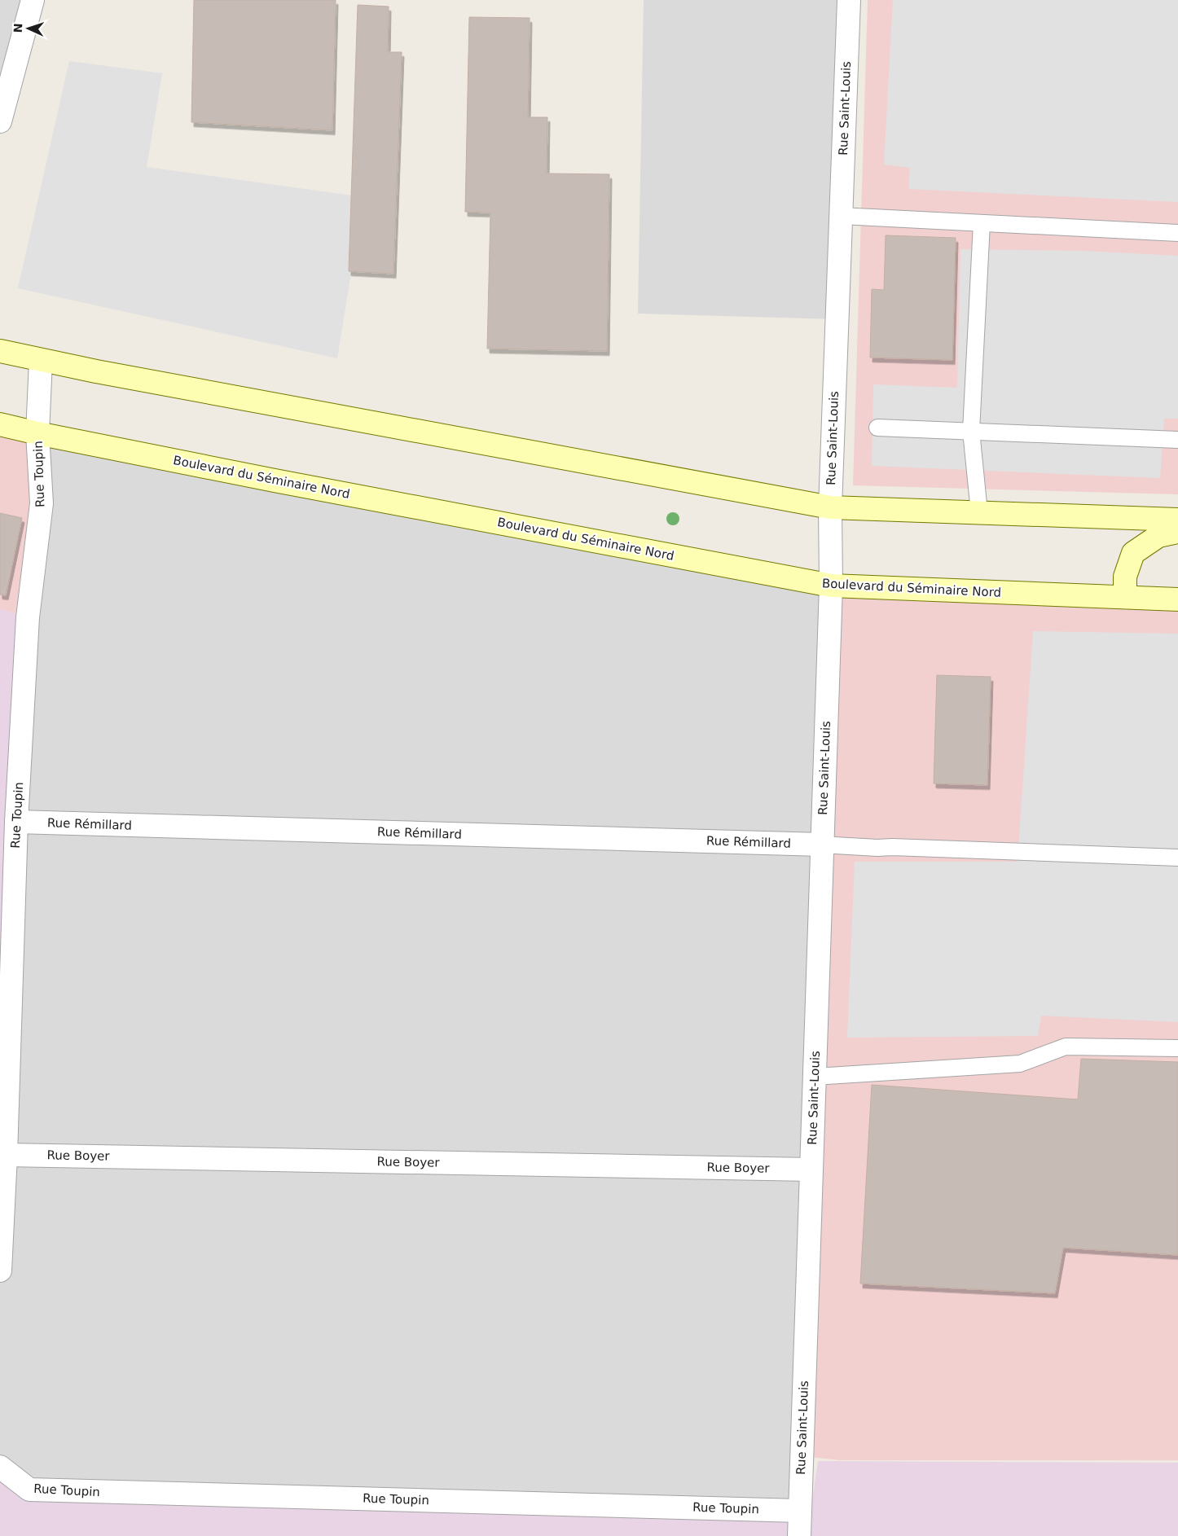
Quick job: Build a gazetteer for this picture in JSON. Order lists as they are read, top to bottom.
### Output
{
  "streets": {
    "main road": ["Boulevard du Séminaire Nord"],
    "street": [
      "Rue Saint-Louis",
      "Rue Toupin",
      "Rue Rémillard",
      "Rue Boyer"
    ]
  },
  "crossings": [
    ["Rue Saint-Louis", "Rue Toupin"],
    ["Rue Saint-Louis", "Boulevard du Séminaire Nord"],
    ["Rue Saint-Louis", "Rue Rémillard"],
    ["Rue Saint-Louis", "Rue Boyer"],
    ["Rue Toupin", "Boulevard du Séminaire Nord"],
    ["Rue Toupin", "Rue Rémillard"],
    ["Rue Toupin", "Rue Boyer"]
  ],
  "north": "left"
}
